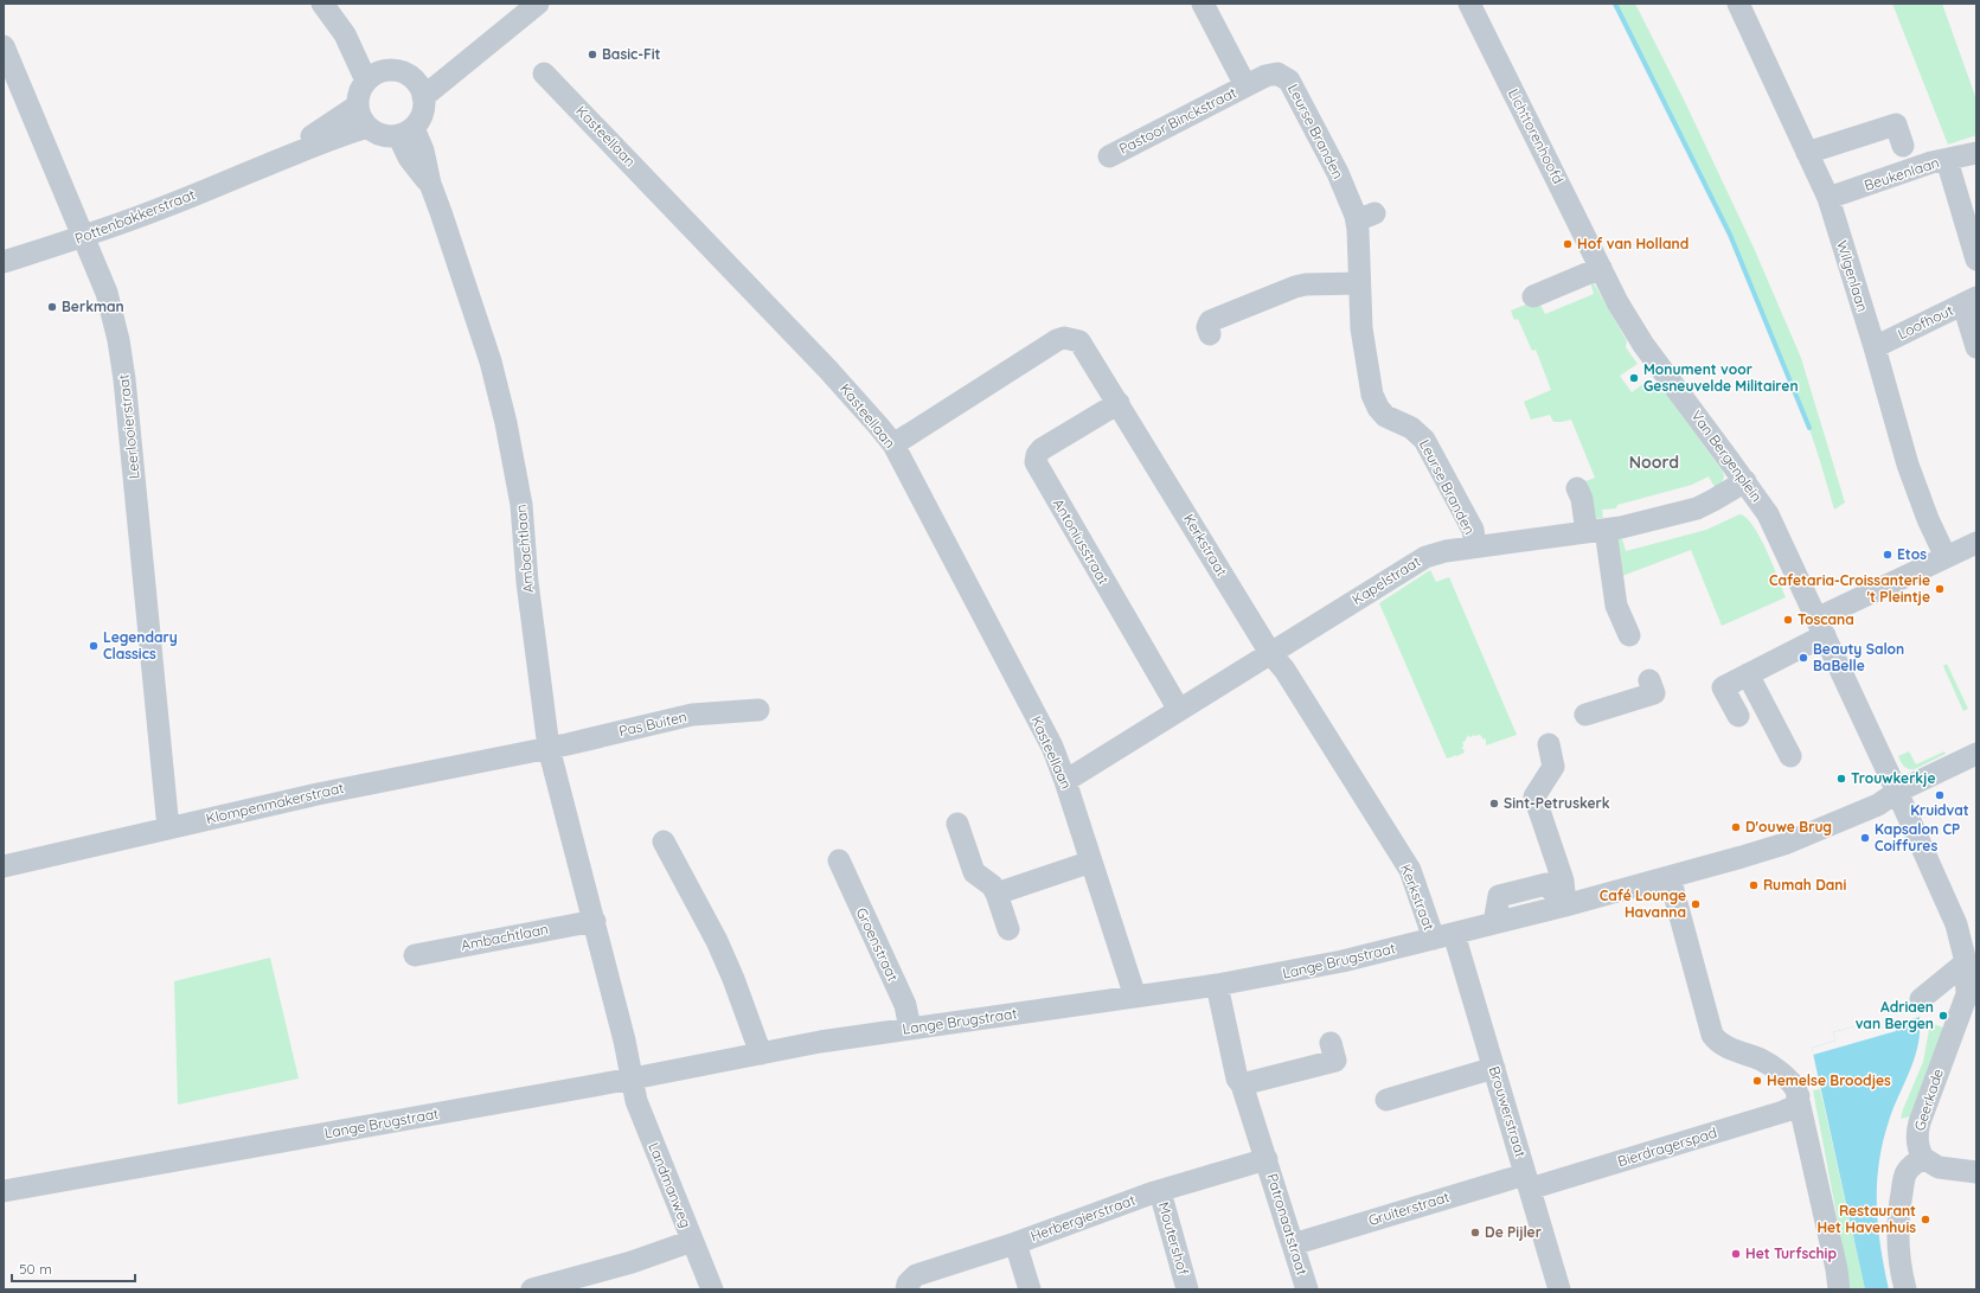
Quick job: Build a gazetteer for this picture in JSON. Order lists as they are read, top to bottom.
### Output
{
  "streets": {
    "street": [
      "Pastoor Binckstraat",
      "Leurse Branden",
      "Kasteellaan",
      "Lichttorenhoofd",
      "Beukenlaan",
      "Pottenbakkerstraat",
      "Wilgenlaan",
      "Loofhout",
      "Leerlooierstraat",
      "Van Bergenplein",
      "Antoniusstraat",
      "Kerkstraat",
      "Ambachtlaan",
      "Kapelstraat",
      "Pas Buiten",
      "Klompenmakerstraat",
      "Groenstraat",
      "Lange Brugstraat",
      "Geerkade",
      "Brouwerstraat",
      "Bierdragerspad",
      "Landmanweg",
      "Gruiterstraat",
      "Herbergierstraat",
      "Patronaatstraat",
      "Moutershof"
    ]
  },
  "crossings": [
    ["Pastoor Binckstraat", "Leurse Branden"],
    ["Leurse Branden", "Kapelstraat"],
    ["Kasteellaan", "Kerkstraat"],
    ["Kasteellaan", "Kapelstraat"],
    ["Kasteellaan", "Lange Brugstraat"],
    ["Lichttorenhoofd", "Van Bergenplein"],
    ["Beukenlaan", "Wilgenlaan"],
    ["Pottenbakkerstraat", "Leerlooierstraat"],
    ["Pottenbakkerstraat", "Ambachtlaan"],
    ["Wilgenlaan", "Loofhout"],
    ["Leerlooierstraat", "Klompenmakerstraat"],
    ["Van Bergenplein", "Kapelstraat"],
    ["Van Bergenplein", "Lange Brugstraat"],
    ["Van Bergenplein", "Geerkade"],
    ["Antoniusstraat", "Kerkstraat"],
    ["Antoniusstraat", "Kapelstraat"],
    ["Kerkstraat", "Kapelstraat"],
    ["Kerkstraat", "Lange Brugstraat"],
    ["Kerkstraat", "Brouwerstraat"],
    ["Ambachtlaan", "Pas Buiten"],
    ["Ambachtlaan", "Klompenmakerstraat"],
    ["Ambachtlaan", "Lange Brugstraat"],
    ["Ambachtlaan", "Landmanweg"],
    ["Pas Buiten", "Klompenmakerstraat"],
    ["Groenstraat", "Lange Brugstraat"],
    ["Lange Brugstraat", "Geerkade"],
    ["Lange Brugstraat", "Brouwerstraat"],
    ["Lange Brugstraat", "Landmanweg"],
    ["Lange Brugstraat", "Patronaatstraat"],
    ["Brouwerstraat", "Bierdragerspad"],
    ["Brouwerstraat", "Gruiterstraat"],
    ["Bierdragerspad", "Gruiterstraat"],
    ["Gruiterstraat", "Patronaatstraat"],
    ["Herbergierstraat", "Patronaatstraat"],
    ["Herbergierstraat", "Moutershof"]
  ],
  "districts": ["Noord"],
  "places": [
    "Basic-Fit",
    "Hof van Holland",
    "Berkman",
    "Monument voor Gesneuvelde Militairen",
    "Etos",
    "Cafetaria-Croissanterie 't Pleintje",
    "Toscana",
    "Legendary Classics",
    "Beauty Salon BaBelle",
    "Trouwkerkje",
    "Kruidvat",
    "Sint-Petruskerk",
    "D'ouwe Brug",
    "Kapsalon CP Coiffures",
    "Rumah Dani",
    "Café Lounge Havanna",
    "Adriaen van Bergen",
    "Hemelse Broodjes",
    "Restaurant Het Havenhuis",
    "De Pijler",
    "Het Turfschip"
  ],
  "scale_bar": "50 m"
}
